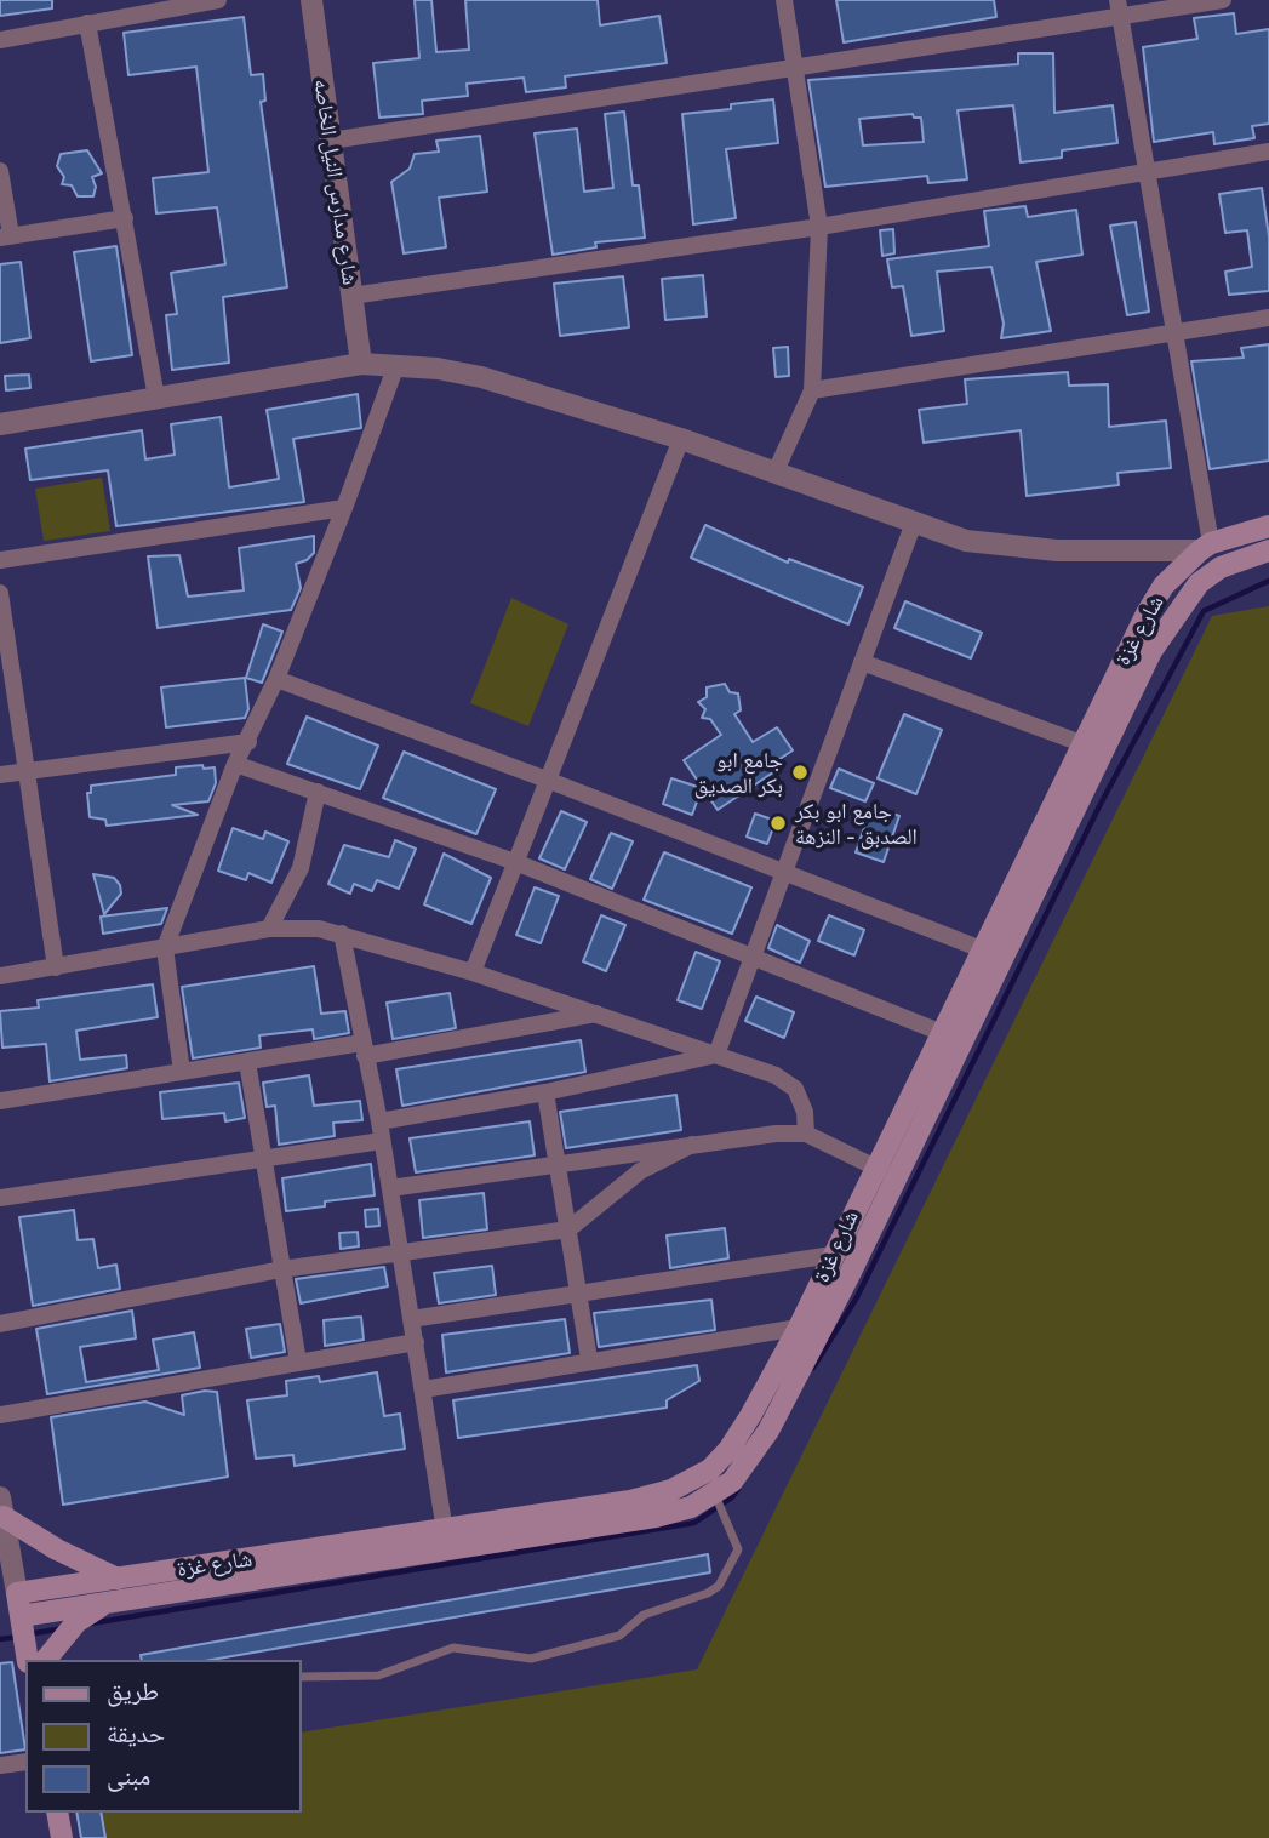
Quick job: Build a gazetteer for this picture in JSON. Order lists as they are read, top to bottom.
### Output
{
  "streets": {
    "main road": ["شارع غزة"],
    "street": ["شارع مدارس النيل الخاصه"]
  },
  "places": ["جامع ابو بكر الصديق", "جامع ابو بكر الصدبق - النزهة"],
  "legend": ["طريق", "حديقة", "مبنى"]
}
